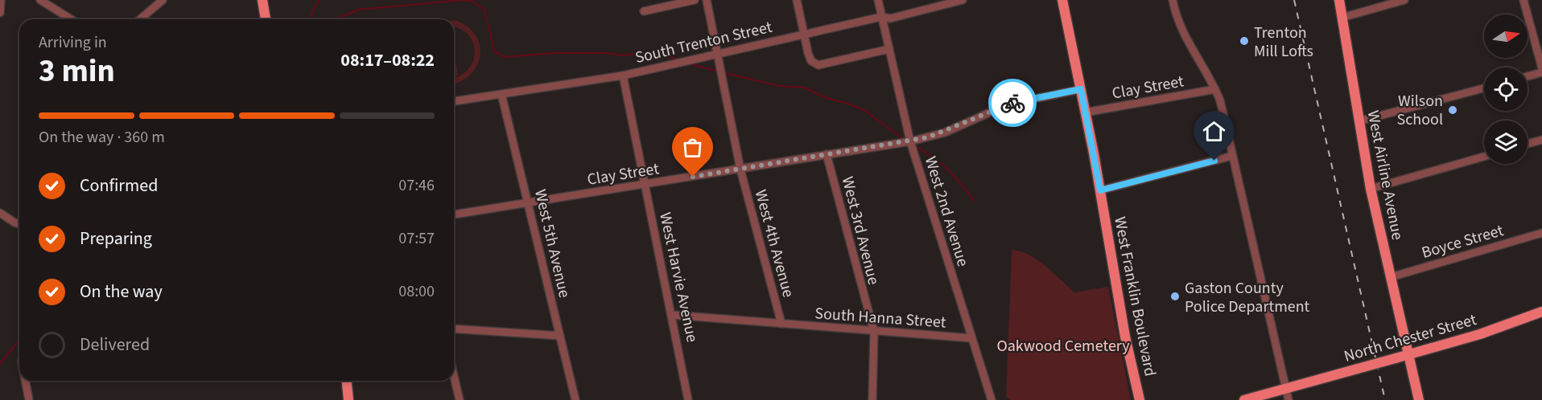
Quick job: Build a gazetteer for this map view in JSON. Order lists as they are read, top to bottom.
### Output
{
  "streets": {
    "main road": ["West Airline Avenue", "West Franklin Boulevard", "North Chester Street"],
    "street": [
      "South Trenton Street",
      "Clay Street",
      "West 2nd Avenue",
      "West 3rd Avenue",
      "Boyce Street",
      "West 5th Avenue",
      "West 4th Avenue",
      "West Harvie Avenue",
      "South Hanna Street"
    ]
  },
  "crossings": [
    ["South Trenton Street", "West 2nd Avenue"],
    ["South Trenton Street", "West 5th Avenue"],
    ["South Trenton Street", "West 4th Avenue"],
    ["South Trenton Street", "West Harvie Avenue"],
    ["Clay Street", "West 2nd Avenue"],
    ["Clay Street", "West 3rd Avenue"],
    ["Clay Street", "West 5th Avenue"],
    ["Clay Street", "West 4th Avenue"],
    ["Clay Street", "West Harvie Avenue"],
    ["Clay Street", "West Franklin Boulevard"],
    ["West Airline Avenue", "Boyce Street"],
    ["West Airline Avenue", "North Chester Street"],
    ["West 2nd Avenue", "South Hanna Street"],
    ["West 3rd Avenue", "South Hanna Street"],
    ["West 4th Avenue", "South Hanna Street"],
    ["West Harvie Avenue", "South Hanna Street"]
  ],
  "parks": ["Oakwood Cemetery"],
  "places": ["Trenton Mill Lofts", "Wilson School", "Gaston County Police Department"],
  "north": "right",
  "page": {
    "heading": ["3 min", "Arriving in", "08:17–08:22"],
    "bar": "On the way · 360 m",
    "list": [
      ["Confirmed", "07:46"],
      ["Preparing", "07:57"],
      ["On the way", "08:00"],
      "Delivered"
    ]
  }
}
